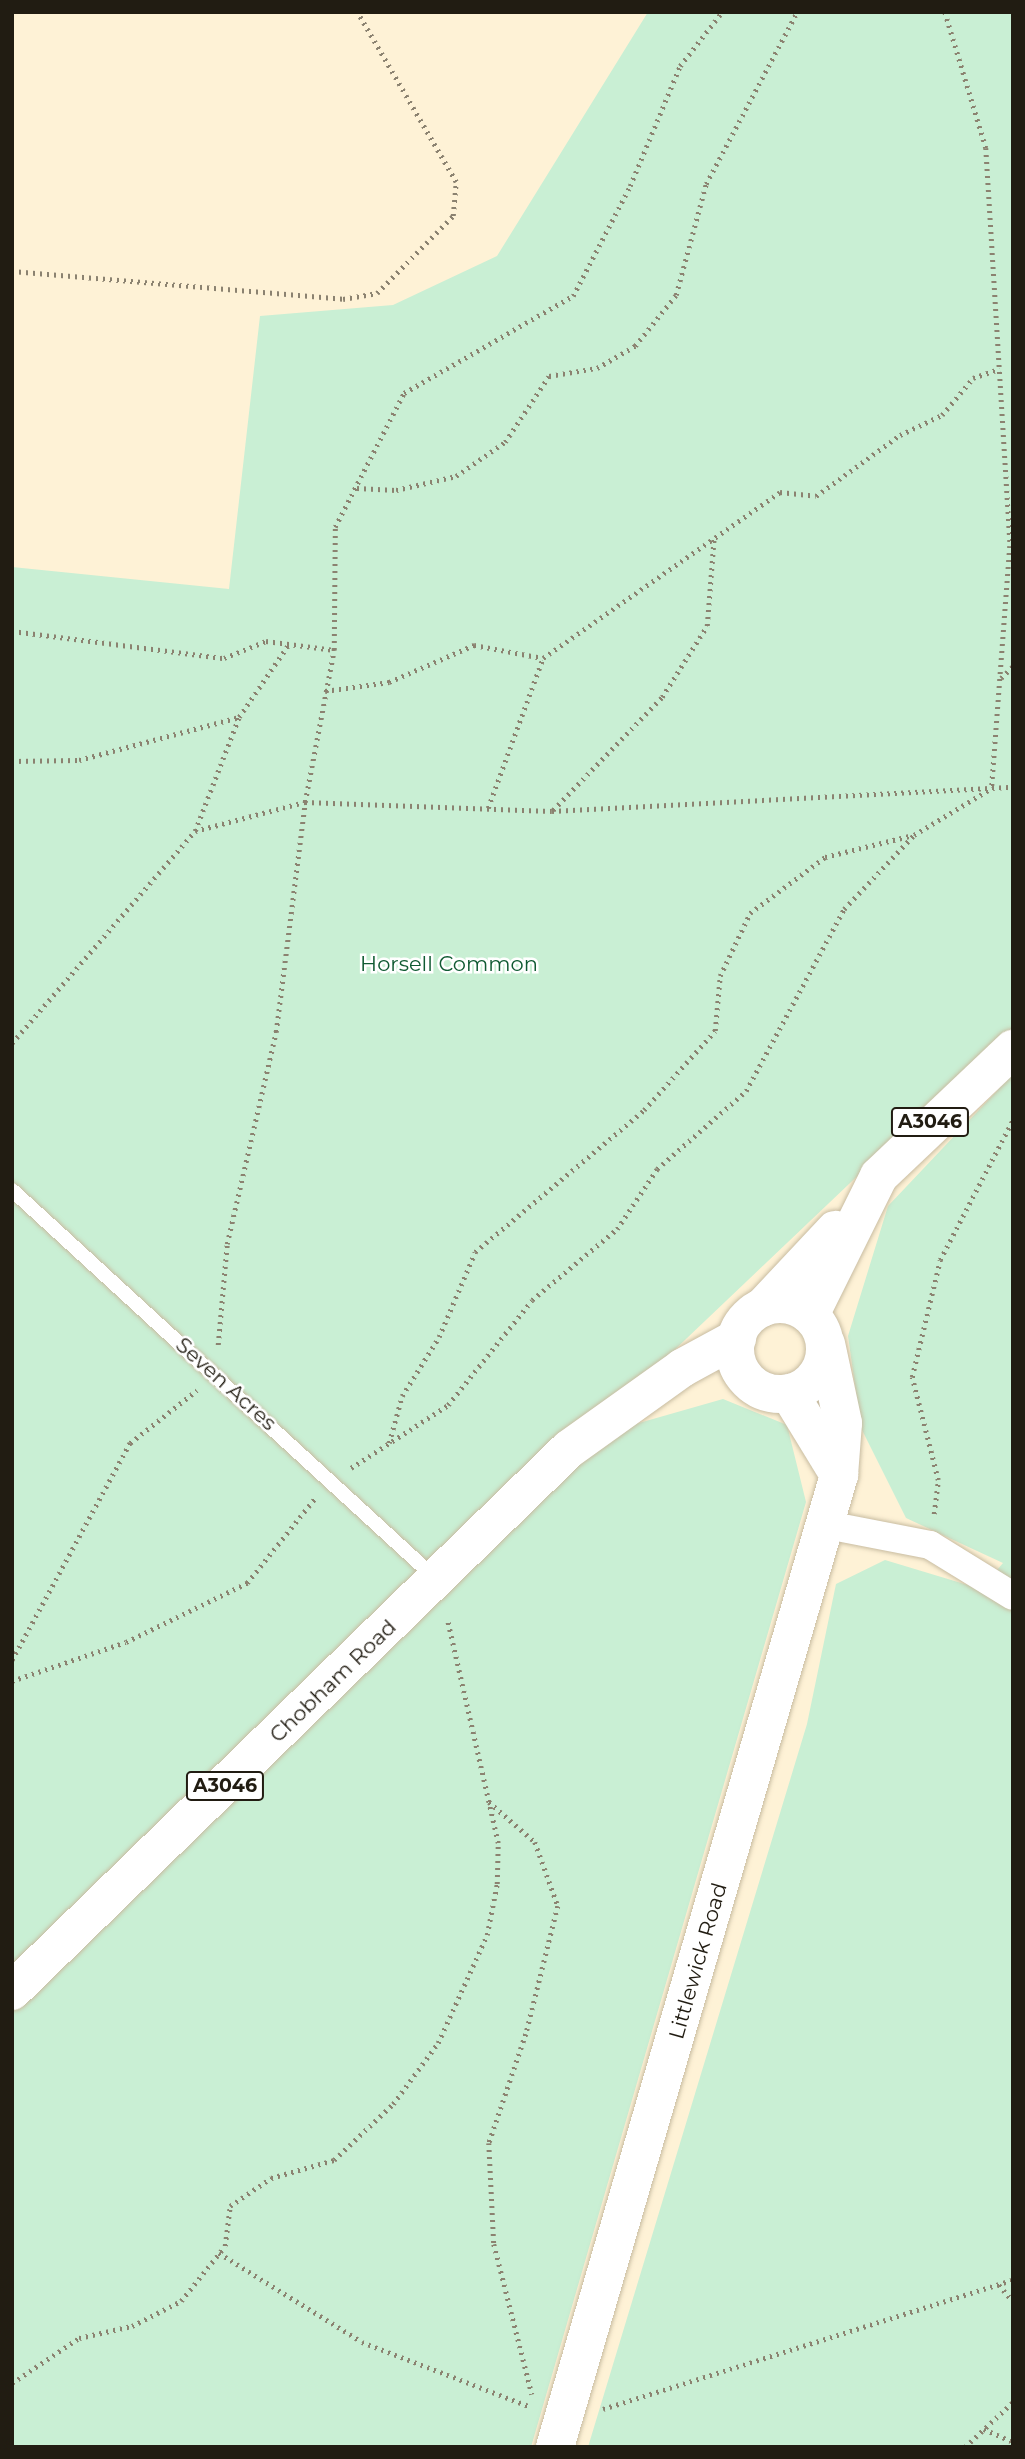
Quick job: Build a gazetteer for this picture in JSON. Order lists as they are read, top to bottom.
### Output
{
  "streets": {
    "main road": ["A3046", "Chobham Road", "Littlewick Road"],
    "lane": ["Seven Acres"]
  },
  "crossings": [
    ["A3046", "Chobham Road"],
    ["A3046", "Littlewick Road"],
    ["Seven Acres", "Chobham Road"],
    ["Chobham Road", "Littlewick Road"]
  ],
  "parks": ["Horsell Common"]
}
